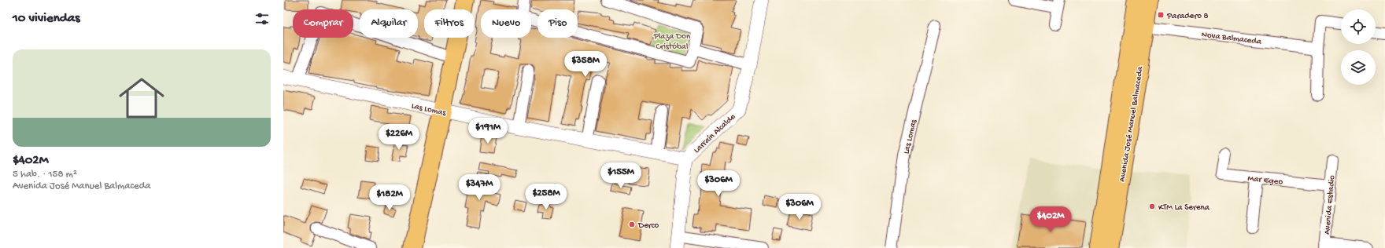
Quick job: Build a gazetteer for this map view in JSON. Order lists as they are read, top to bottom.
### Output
{
  "streets": {
    "main road": ["Avenida José Manuel Balmaceda"],
    "street": [
      "Nova Balmaceda",
      "Las Lomas",
      "Larraín Alcalde",
      "Mar Egeo",
      "Avenida Estadio"
    ]
  },
  "crossings": [
    ["Nova Balmaceda", "Avenida José Manuel Balmaceda"],
    ["Las Lomas", "Larraín Alcalde"],
    ["Mar Egeo", "Avenida Estadio"]
  ],
  "parks": ["Plaza Don Cristóbal"],
  "places": {
    "transit": ["Paradero 8"],
    "other": ["KTM La Serena", "Derco"]
  },
  "page": {
    "heading": "10 viviendas",
    "chip": [
      "Comprar",
      "Alquilar",
      "Filtros",
      "Nuevo",
      "Piso"
    ],
    "list": [
      {
        "name": "$402M",
        "note": "5 hab. · 158 m² · Avenida José Manuel Balmaceda"
      }
    ],
    "price": [
      "$358M",
      "$191M",
      "$226M",
      "$155M",
      "$306M",
      "$347M",
      "$258M",
      "$182M",
      "$306M",
      "$402M"
    ]
  }
}
